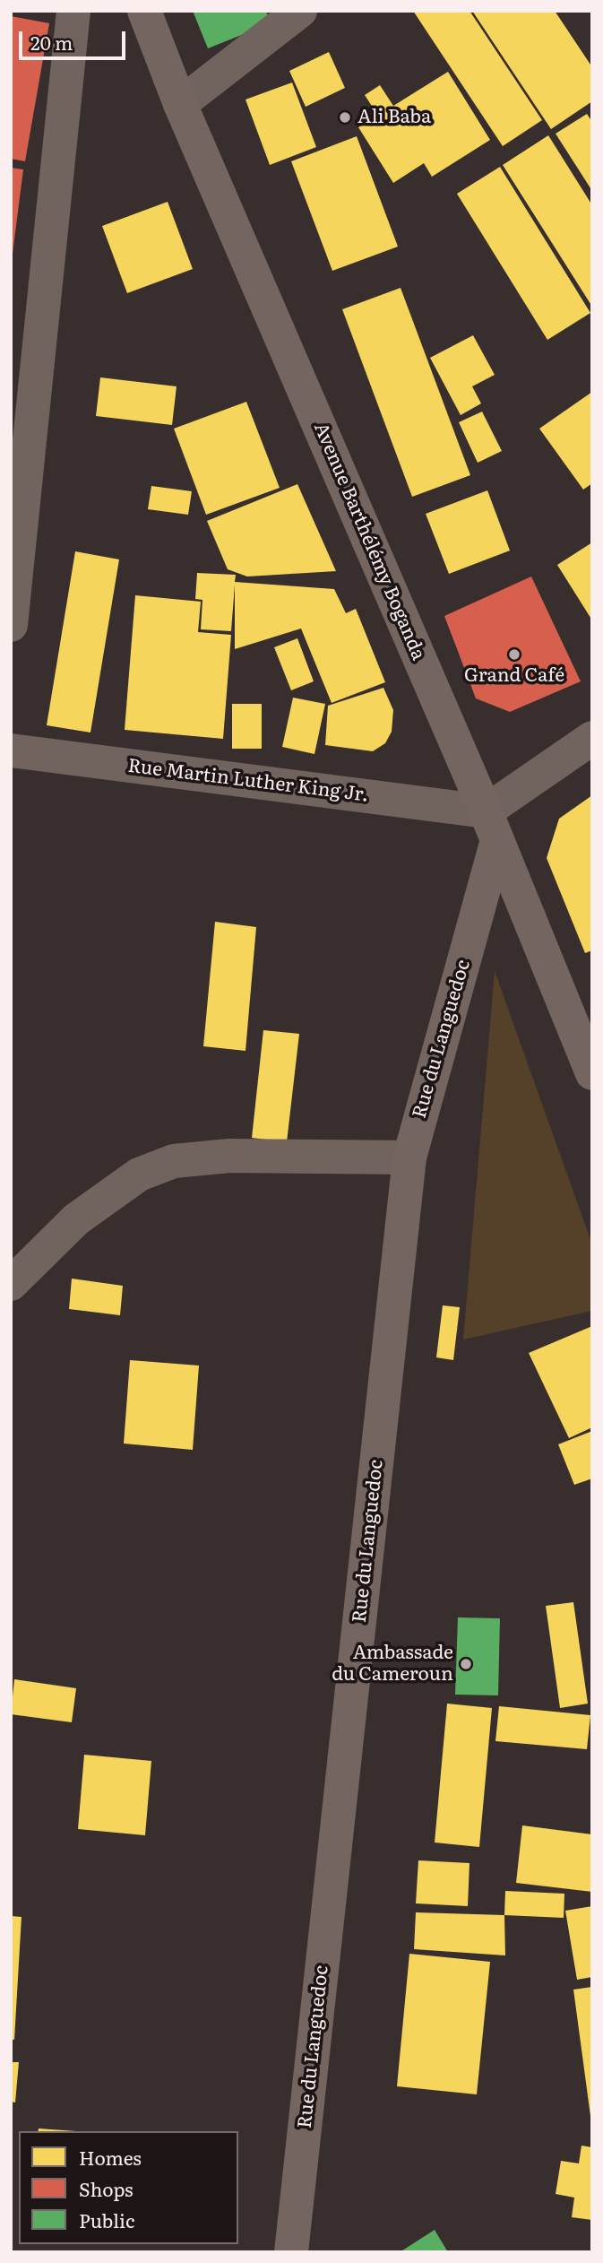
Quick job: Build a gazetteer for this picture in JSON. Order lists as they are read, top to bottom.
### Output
{
  "streets": {
    "street": ["Avenue Barthélémy Boganda", "Rue Martin Luther King Jr.", "Rue du Languedoc"]
  },
  "crossings": [
    ["Avenue Barthélémy Boganda", "Rue Martin Luther King Jr."],
    ["Avenue Barthélémy Boganda", "Rue du Languedoc"],
    ["Rue Martin Luther King Jr.", "Rue du Languedoc"]
  ],
  "places": ["Ali Baba", "Grand Café", "Ambassade du Cameroun"],
  "legend": ["Homes", "Shops", "Public"],
  "scale_bar": "20 m"
}
